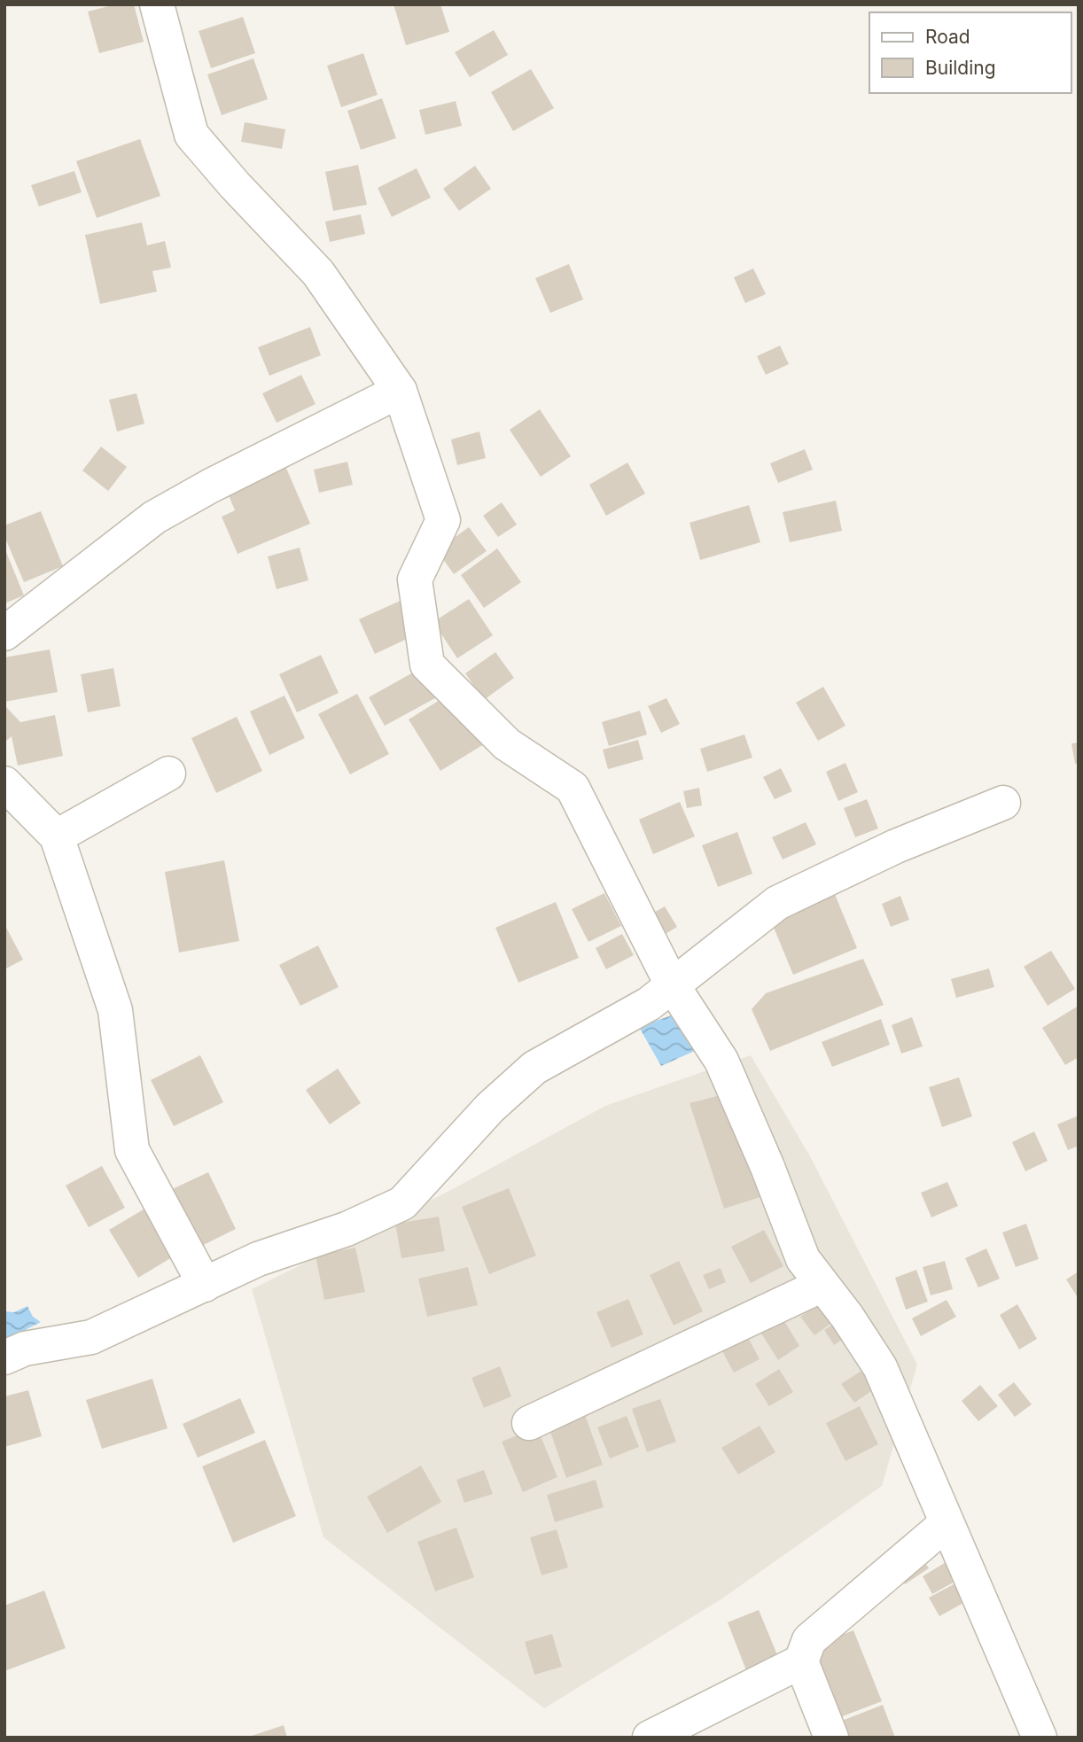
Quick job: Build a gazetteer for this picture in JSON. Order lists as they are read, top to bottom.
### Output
{
  "legend": ["Road", "Building"]
}
